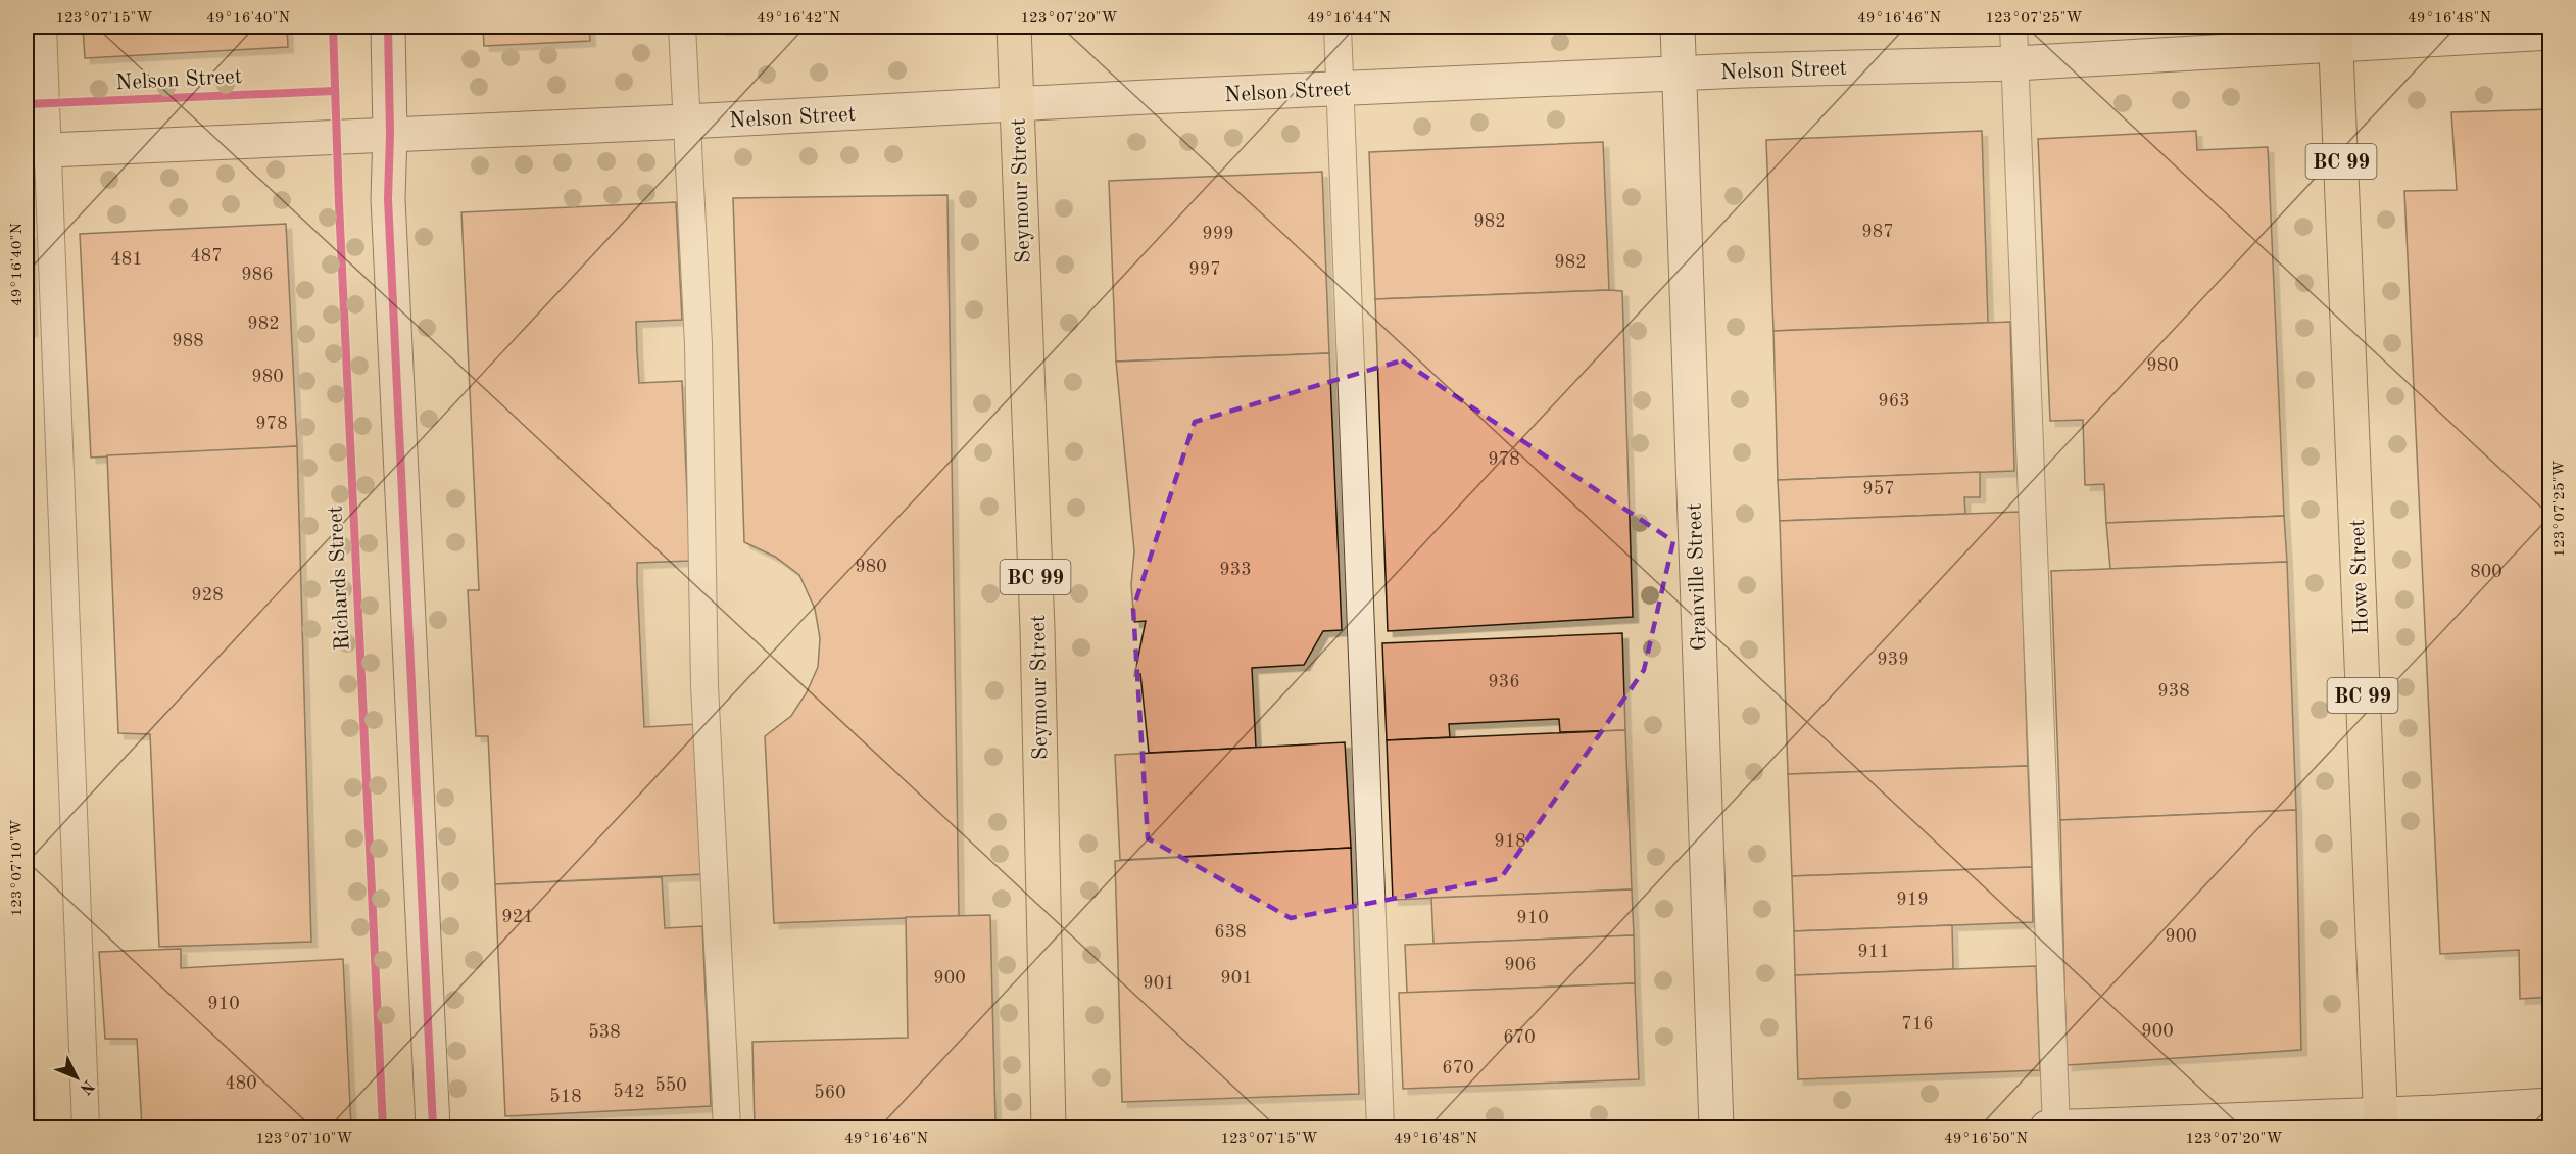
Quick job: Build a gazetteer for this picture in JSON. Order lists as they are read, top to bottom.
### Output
{
  "streets": {
    "highway": ["BC 99", "Seymour Street", "Howe Street"],
    "main road": ["Nelson Street", "Granville Street"],
    "cycle path": ["Richards Street"]
  },
  "crossings": [
    ["Nelson Street", "Seymour Street"],
    ["Nelson Street", "Granville Street"],
    ["Nelson Street", "Howe Street"]
  ],
  "house_numbers": [
    "982",
    "987",
    "999",
    "487",
    "481",
    "982",
    "997",
    "986",
    "982",
    "988",
    "980",
    "980",
    "963",
    "978",
    "978",
    "957",
    "980",
    "933",
    "800",
    "928",
    "939",
    "936",
    "938",
    "918",
    "919",
    "921",
    "910",
    "638",
    "900",
    "911",
    "906",
    "900",
    "901",
    "901",
    "910",
    "716",
    "900",
    "538",
    "670",
    "670",
    "480",
    "550",
    "542",
    "560",
    "518"
  ],
  "north": "bottom right",
  "coordinates": [
    "123°07'15\"W",
    "49°16'40\"N",
    "49°16'42\"N",
    "123°07'20\"W",
    "49°16'44\"N",
    "49°16'46\"N",
    "123°07'25\"W",
    "49°16'48\"N",
    "123°07'10\"W",
    "49°16'50\"N"
  ]
}
